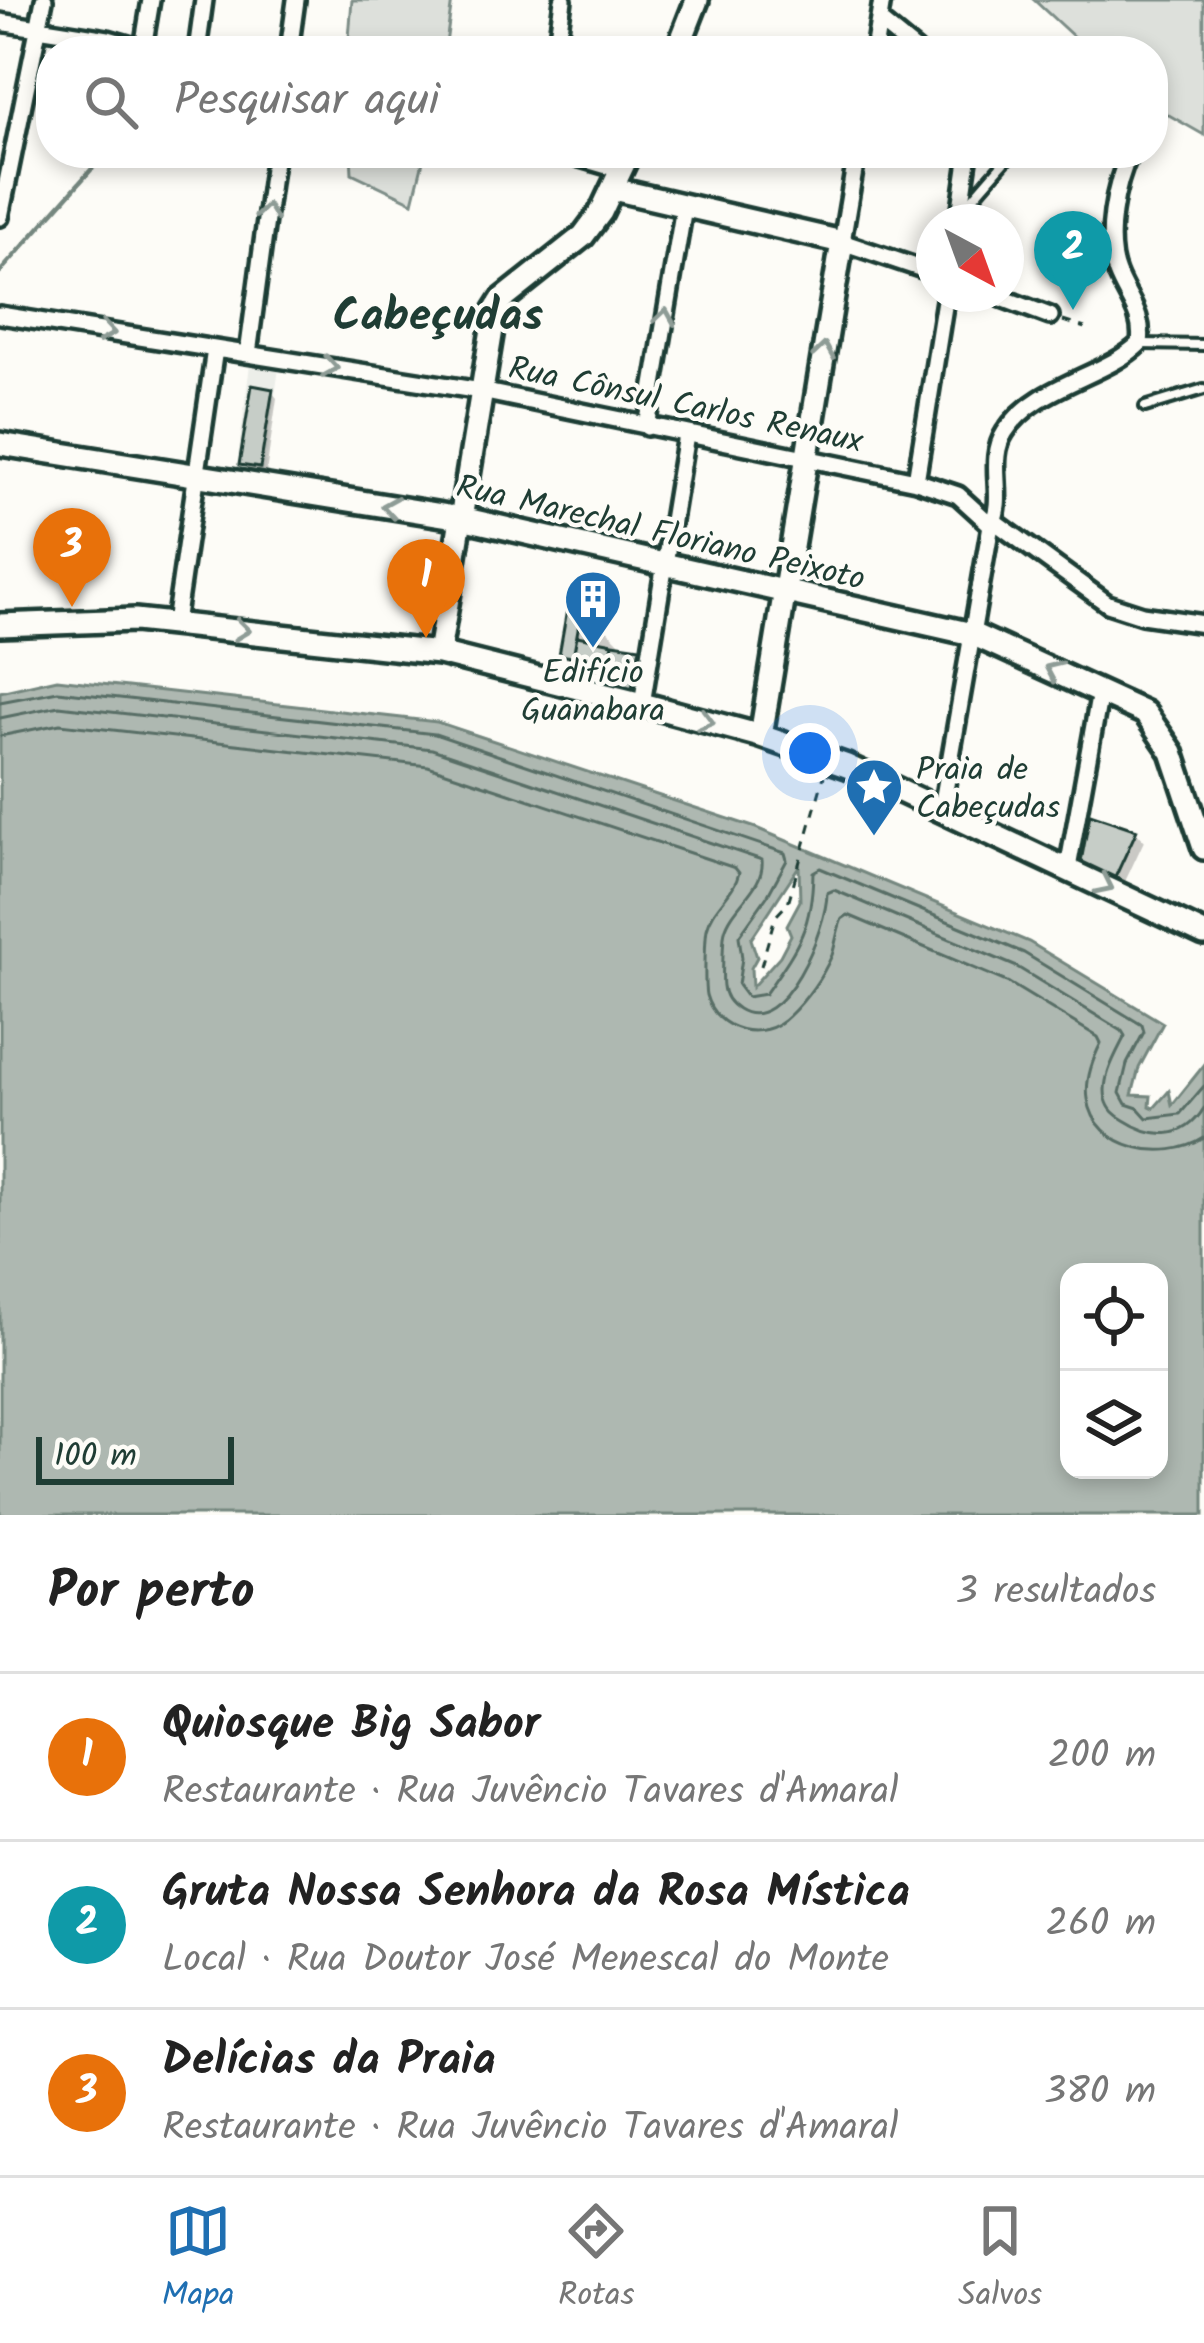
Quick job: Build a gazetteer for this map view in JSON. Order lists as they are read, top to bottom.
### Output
{
  "streets": {
    "street": ["Rua Cônsul Carlos Renaux", "Rua Marechal Floriano Peixoto"]
  },
  "one_way": ["Rua Cônsul Carlos Renaux"],
  "districts": ["Cabeçudas"],
  "places": {
    "building": ["Edifício Guanabara"],
    "place": ["Praia de Cabeçudas"]
  },
  "scale_bar": "100 m",
  "north": "bottom right",
  "page": {
    "search": "Pesquisar aqui",
    "pins": ["2", "3", "1"],
    "scale": "100 m",
    "heading": ["Por perto", "3 resultados"],
    "list": [
      {
        "mark": "1",
        "name": "Quiosque Big Sabor",
        "note": "Restaurante · Rua Juvêncio Tavares d'Amaral",
        "value": "200 m"
      },
      {
        "mark": "2",
        "name": "Gruta Nossa Senhora da Rosa Mística",
        "note": "Local · Rua Doutor José Menescal do Monte",
        "value": "260 m"
      },
      {
        "mark": "3",
        "name": "Delícias da Praia",
        "note": "Restaurante · Rua Juvêncio Tavares d'Amaral",
        "value": "380 m"
      }
    ],
    "nav": ["Mapa", "Rotas", "Salvos"]
  }
}
